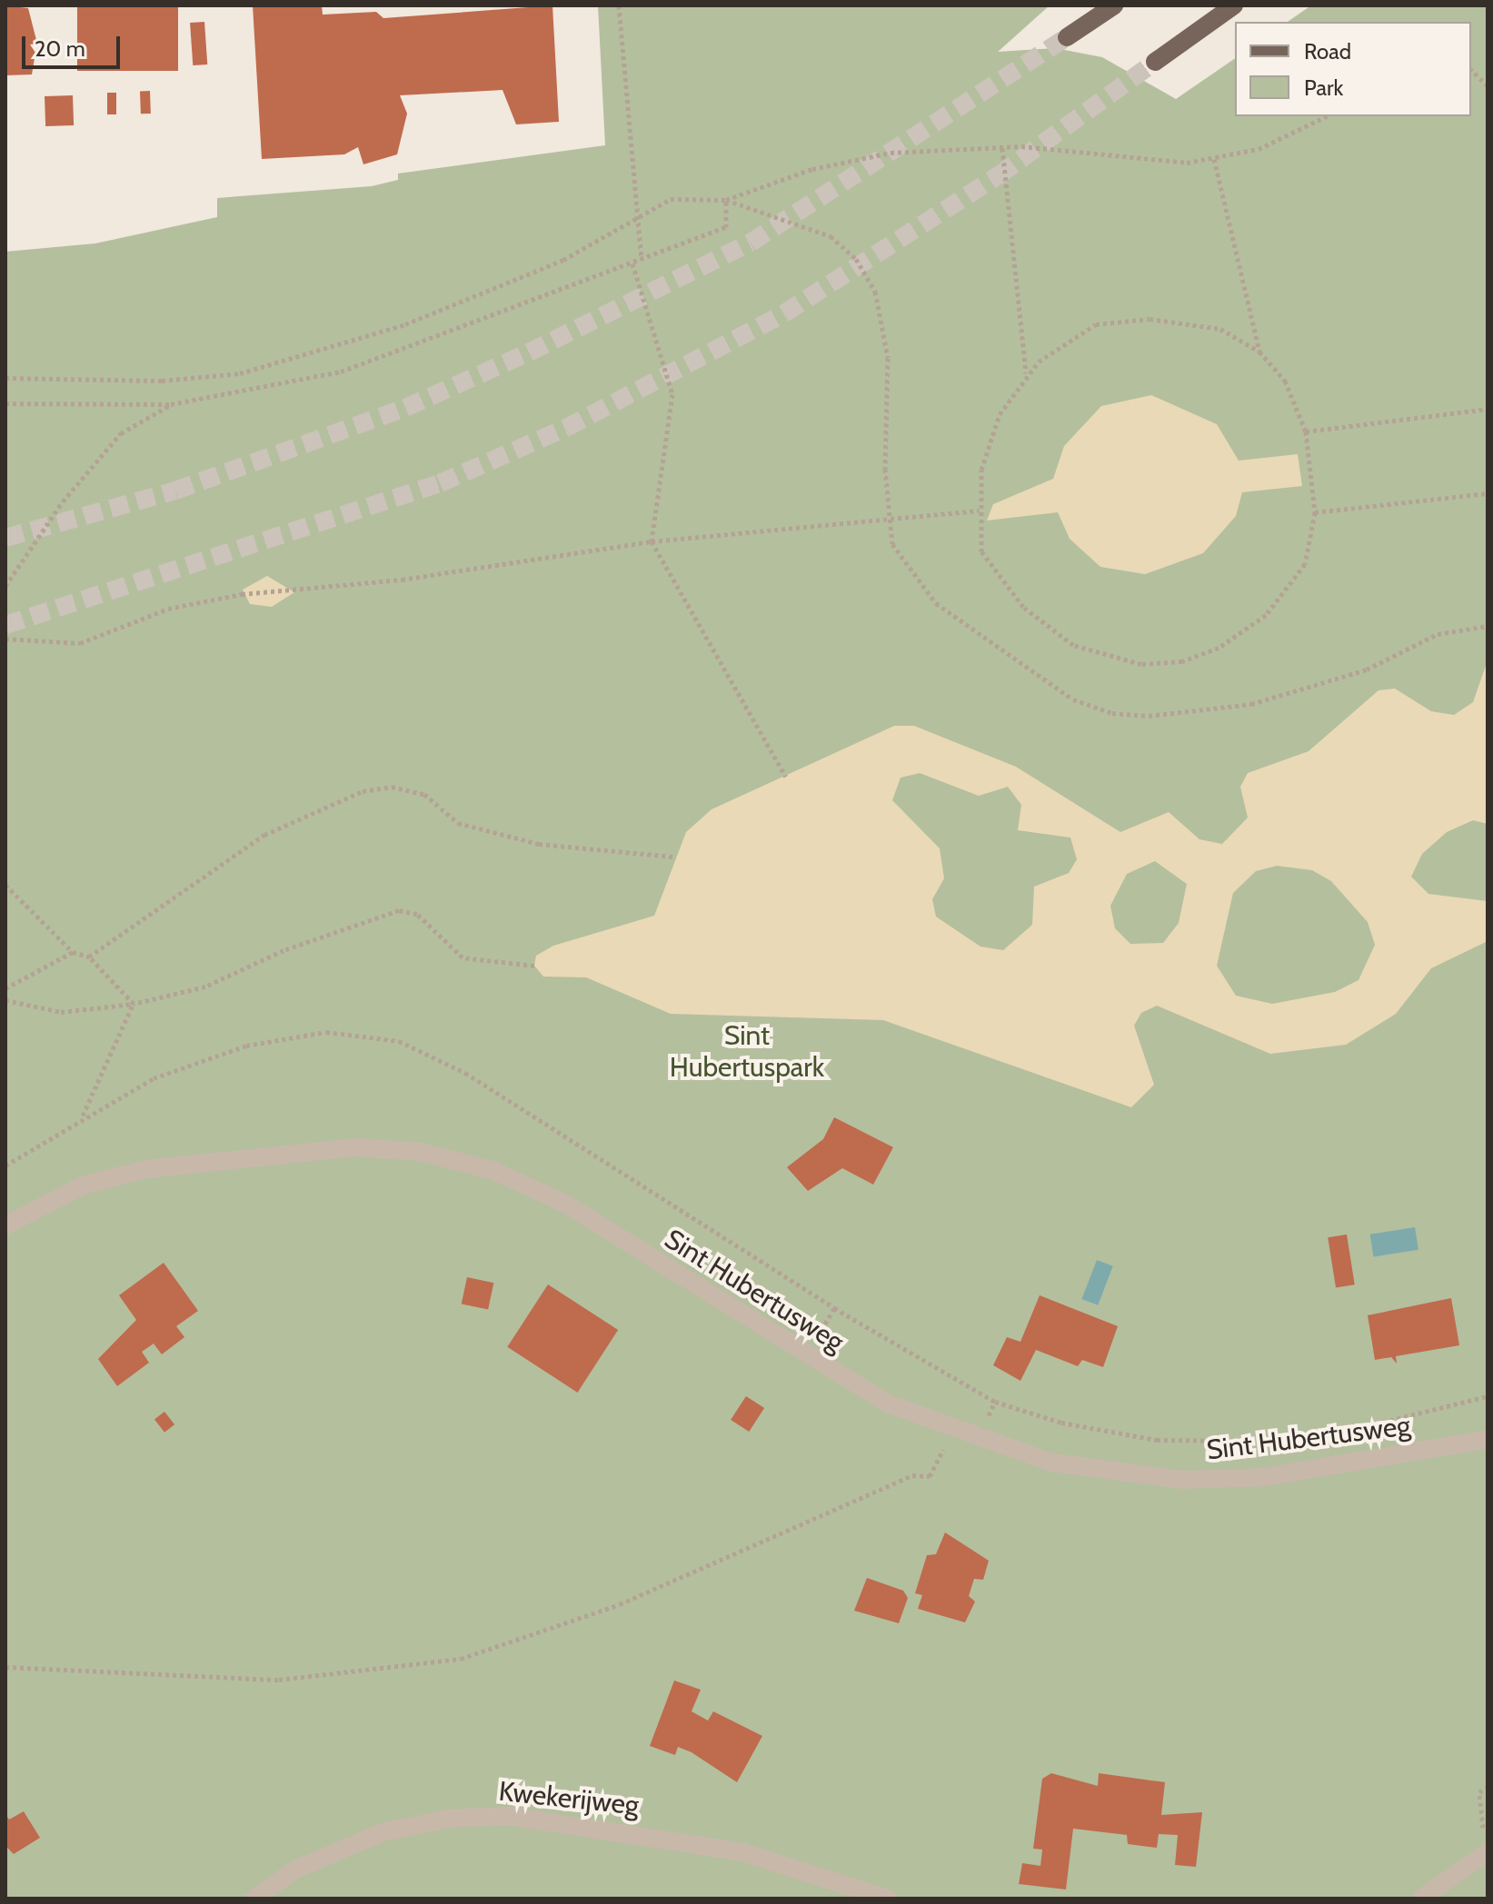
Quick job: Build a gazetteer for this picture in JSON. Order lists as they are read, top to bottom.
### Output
{
  "streets": {
    "street": ["Sint Hubertusweg", "Kwekerijweg"]
  },
  "parks": ["Sint Hubertuspark"],
  "legend": ["Road", "Park"],
  "scale_bar": "20 m"
}
